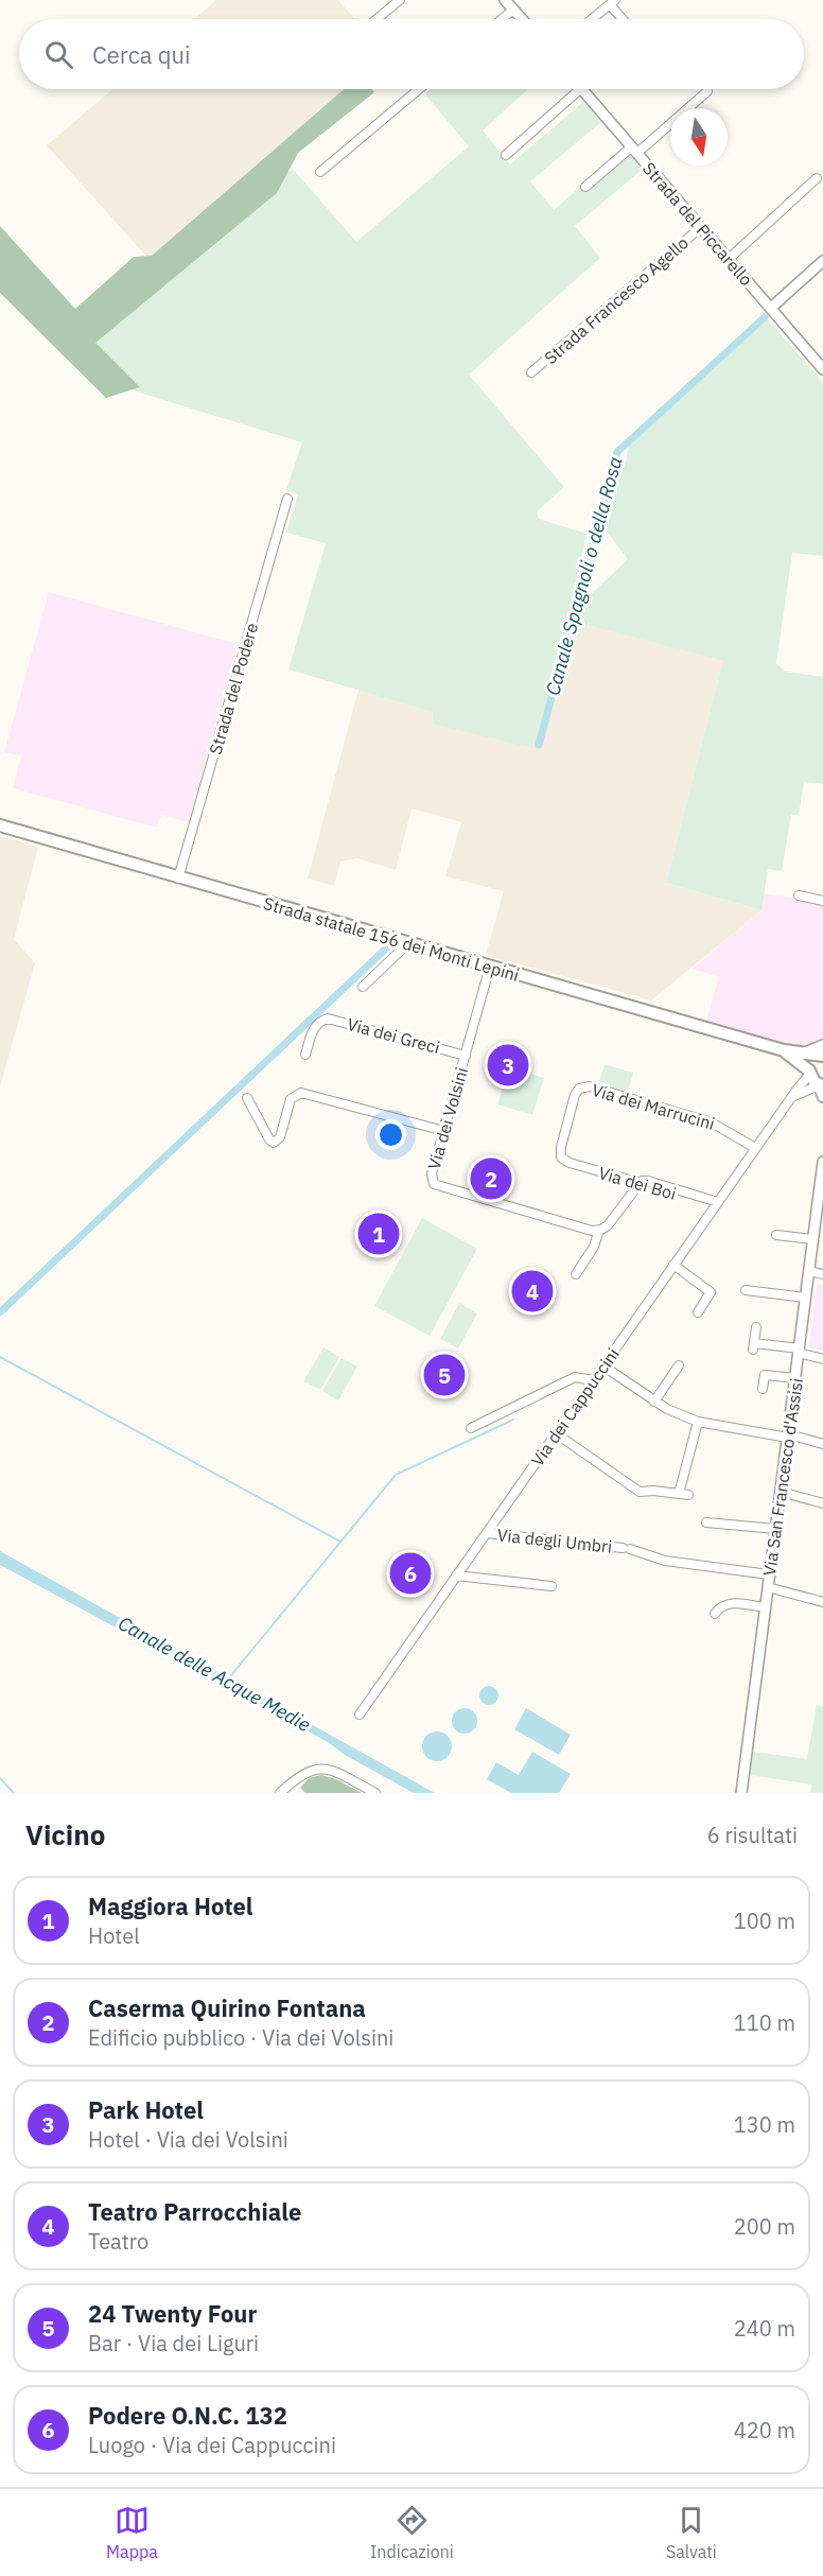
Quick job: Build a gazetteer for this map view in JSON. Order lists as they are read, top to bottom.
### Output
{
  "streets": {
    "main road": ["Strada statale 156 dei Monti Lepini"],
    "street": [
      "Strada del Piccarello",
      "Strada Francesco Agello",
      "Strada del Podere",
      "Via dei Greci",
      "Via dei Marrucini",
      "Via dei Volsini",
      "Via dei Boi",
      "Via dei Cappuccini",
      "Via San Francesco d'Assisi",
      "Via degli Umbri"
    ]
  },
  "crossings": [
    ["Strada del Piccarello", "Strada Francesco Agello"],
    ["Strada del Podere", "Strada statale 156 dei Monti Lepini"],
    ["Strada statale 156 dei Monti Lepini", "Via dei Volsini"],
    ["Strada statale 156 dei Monti Lepini", "Via dei Cappuccini"],
    ["Via dei Greci", "Via dei Volsini"],
    ["Via dei Marrucini", "Via dei Boi"],
    ["Via dei Marrucini", "Via dei Cappuccini"],
    ["Via dei Boi", "Via dei Cappuccini"],
    ["Via dei Cappuccini", "Via degli Umbri"],
    ["Via San Francesco d'Assisi", "Via degli Umbri"]
  ],
  "water": ["Canale Spagnoli o della Rosa", "Canale delle Acque Medie"],
  "north": "bottom",
  "page": {
    "search": "Cerca qui",
    "pins": [
      "3",
      "2",
      "1",
      "4",
      "5",
      "6"
    ],
    "heading": ["Vicino", "6 risultati"],
    "list": [
      {
        "mark": "1",
        "name": "Maggiora Hotel",
        "note": "Hotel",
        "value": "100 m"
      },
      {
        "mark": "2",
        "name": "Caserma Quirino Fontana",
        "note": "Edificio pubblico · Via dei Volsini",
        "value": "110 m"
      },
      {
        "mark": "3",
        "name": "Park Hotel",
        "note": "Hotel · Via dei Volsini",
        "value": "130 m"
      },
      {
        "mark": "4",
        "name": "Teatro Parrocchiale",
        "note": "Teatro",
        "value": "200 m"
      },
      {
        "mark": "5",
        "name": "24 Twenty Four",
        "note": "Bar · Via dei Liguri",
        "value": "240 m"
      },
      {
        "mark": "6",
        "name": "Podere O.N.C. 132",
        "note": "Luogo · Via dei Cappuccini",
        "value": "420 m"
      }
    ],
    "nav": ["Mappa", "Indicazioni", "Salvati"]
  }
}
